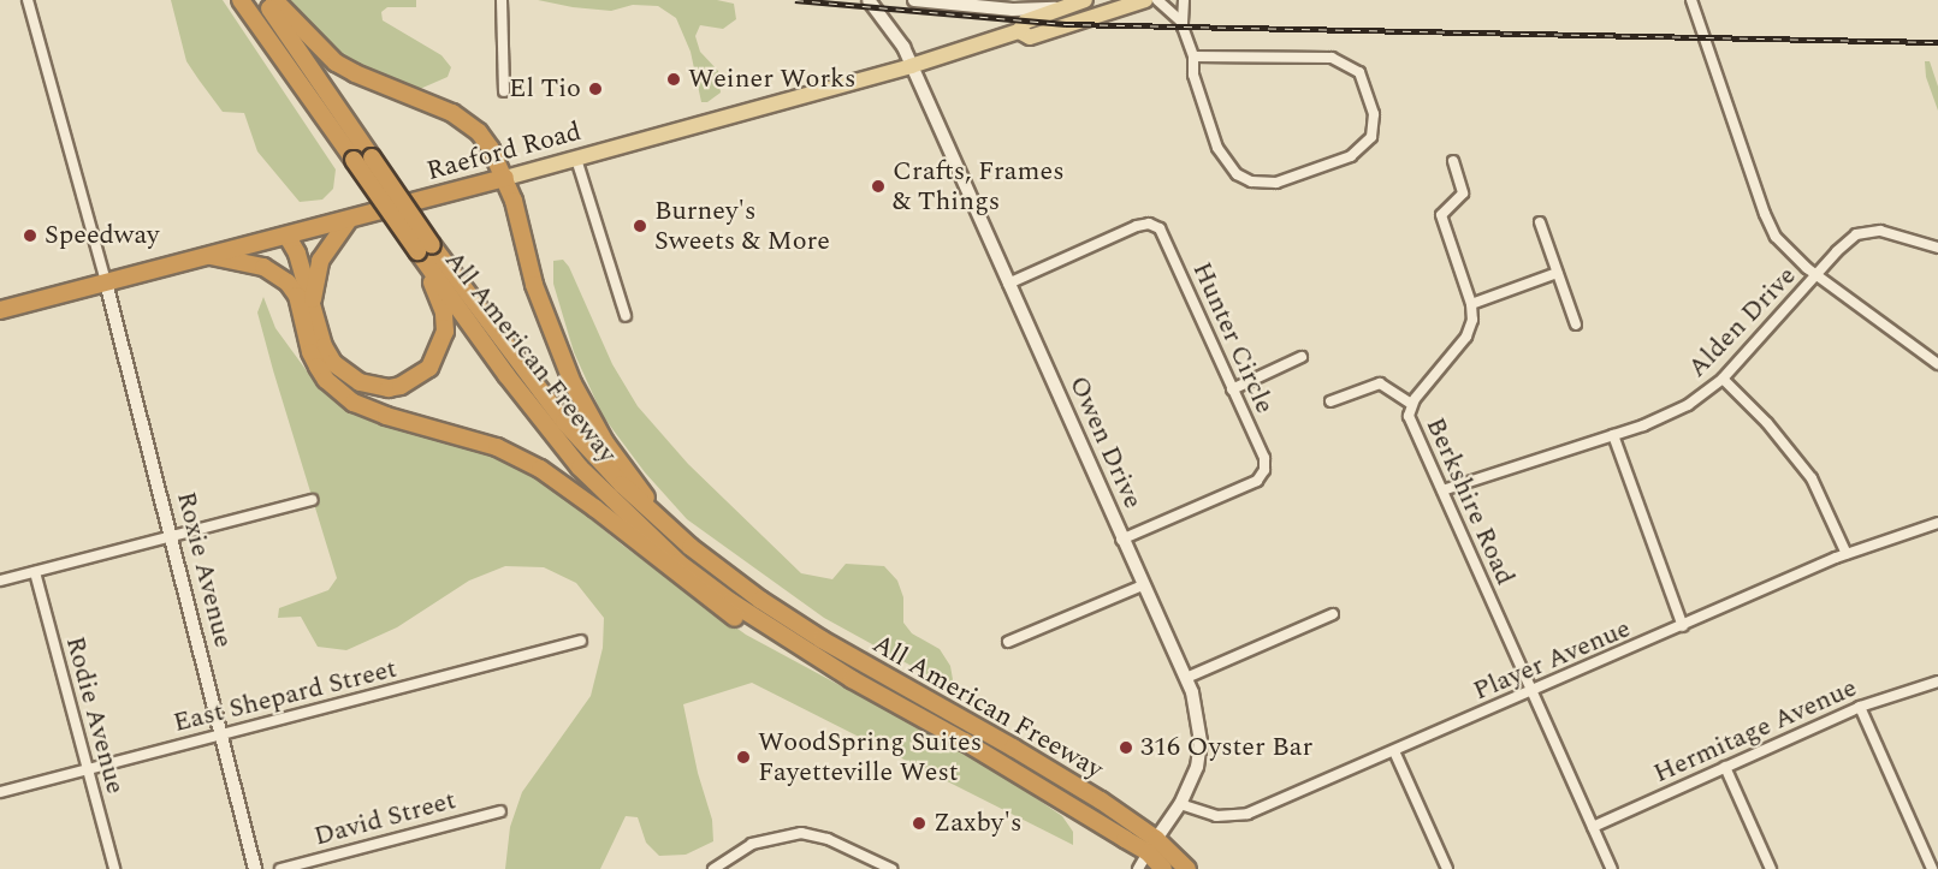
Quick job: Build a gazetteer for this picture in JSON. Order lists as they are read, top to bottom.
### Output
{
  "streets": {
    "highway": ["Raeford Road", "All American Freeway"],
    "main road": ["Owen Drive", "Roxie Avenue"],
    "street": [
      "Alden Drive",
      "Hunter Circle",
      "Berkshire Road",
      "Player Avenue",
      "East Shepard Street",
      "Rodie Avenue",
      "Hermitage Avenue",
      "David Street"
    ]
  },
  "crossings": [
    ["Raeford Road", "Owen Drive"],
    ["Raeford Road", "Roxie Avenue"],
    ["Alden Drive", "Berkshire Road"],
    ["Hunter Circle", "Owen Drive"],
    ["All American Freeway", "Owen Drive"],
    ["Owen Drive", "Player Avenue"],
    ["Berkshire Road", "Player Avenue"],
    ["Berkshire Road", "Hermitage Avenue"],
    ["Roxie Avenue", "East Shepard Street"],
    ["East Shepard Street", "Rodie Avenue"]
  ],
  "places": [
    "Weiner Works",
    "El Tio",
    "Crafts, Frames & Things",
    "Burney's Sweets & More",
    "Speedway",
    "316 Oyster Bar",
    "WoodSpring Suites Fayetteville West",
    "Zaxby's"
  ]
}
